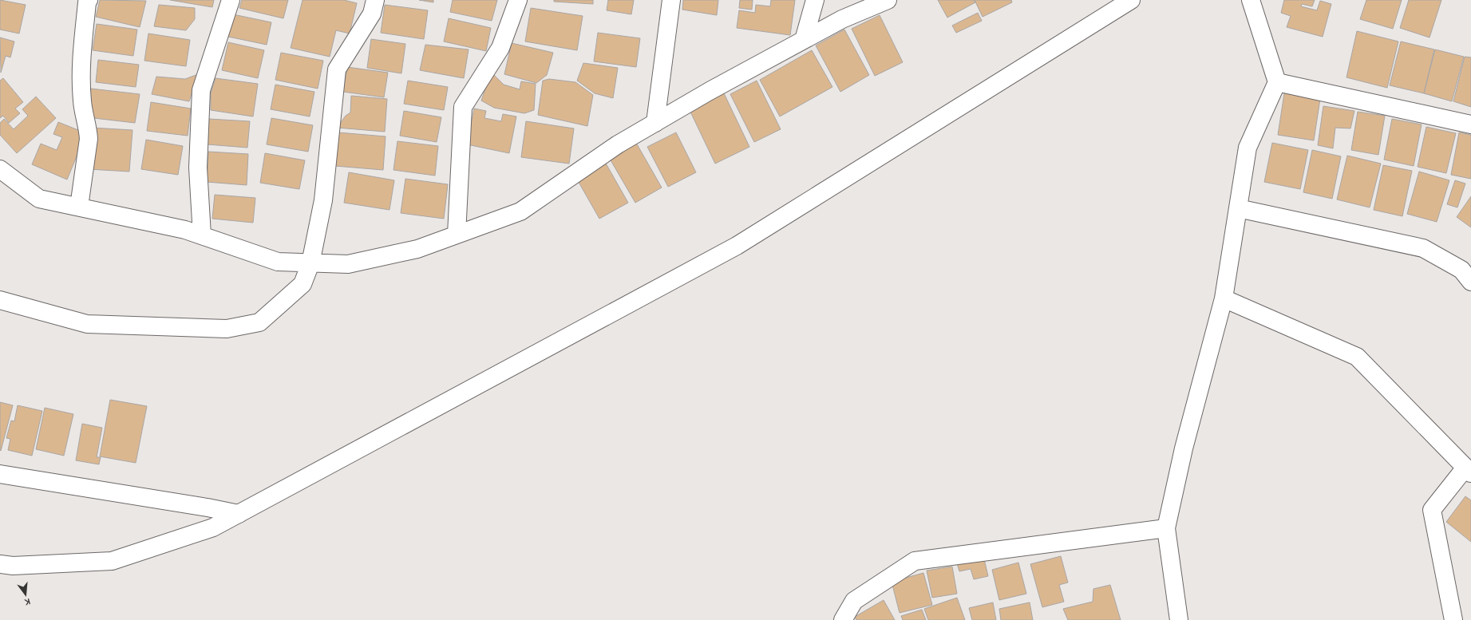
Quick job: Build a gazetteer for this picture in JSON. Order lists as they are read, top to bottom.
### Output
{
  "north": "bottom"
}
